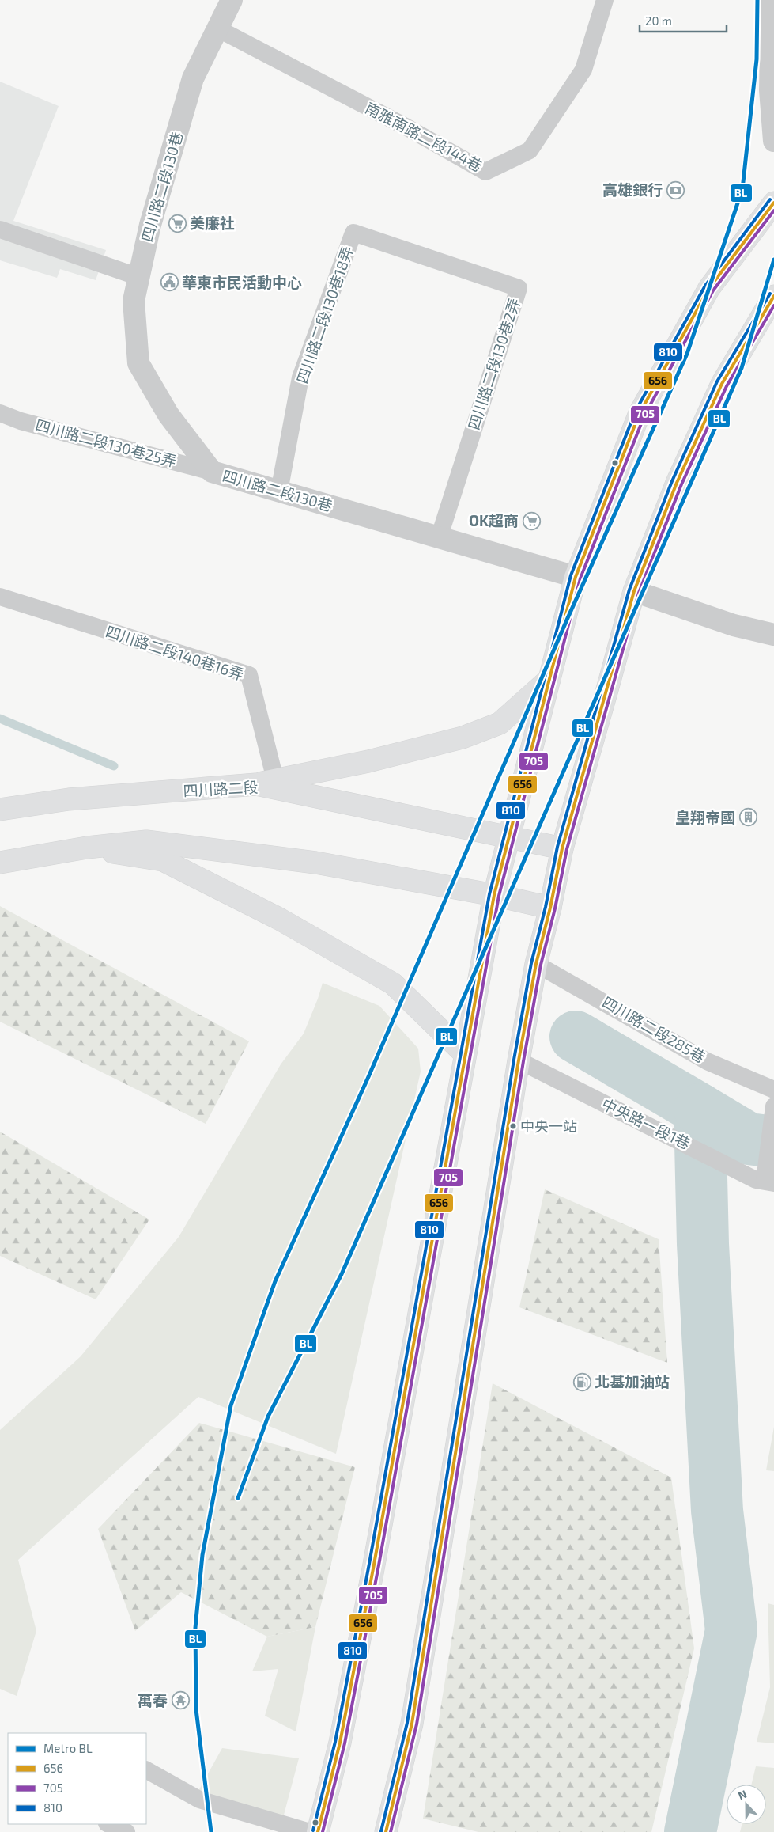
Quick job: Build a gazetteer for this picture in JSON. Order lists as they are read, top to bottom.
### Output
{
  "streets": {
    "main road": ["四川路二段"],
    "street": ["四川路二段130巷"],
    "lane": [
      "南雅南路二段144巷",
      "四川路二段130巷18弄",
      "四川路二段130巷2弄",
      "四川路二段130巷25弄",
      "四川路二段140巷16弄",
      "四川路二段285巷",
      "中央路一段1巷"
    ]
  },
  "crossings": [
    ["南雅南路二段144巷", "四川路二段130巷"],
    ["四川路二段130巷", "四川路二段130巷18弄"],
    ["四川路二段130巷", "四川路二段130巷2弄"],
    ["四川路二段130巷", "四川路二段130巷25弄"],
    ["四川路二段130巷18弄", "四川路二段130巷2弄"],
    ["四川路二段140巷16弄", "四川路二段"]
  ],
  "places": {
    "bank": ["高雄銀行"],
    "supermarket": ["美廉社", "OK超商"],
    "public building": ["華東市民活動中心"],
    "building": ["皇翔帝國"],
    "other": ["中央一站"],
    "fuel station": ["北基加油站"],
    "temple": ["萬春"]
  },
  "lines": [
    "metro line BL",
    "transit line 810",
    "transit line 656",
    "transit line 705"
  ],
  "legend": [
    "Metro BL",
    "656",
    "705",
    "810"
  ],
  "scale_bar": "20 m",
  "north": "top"
}
